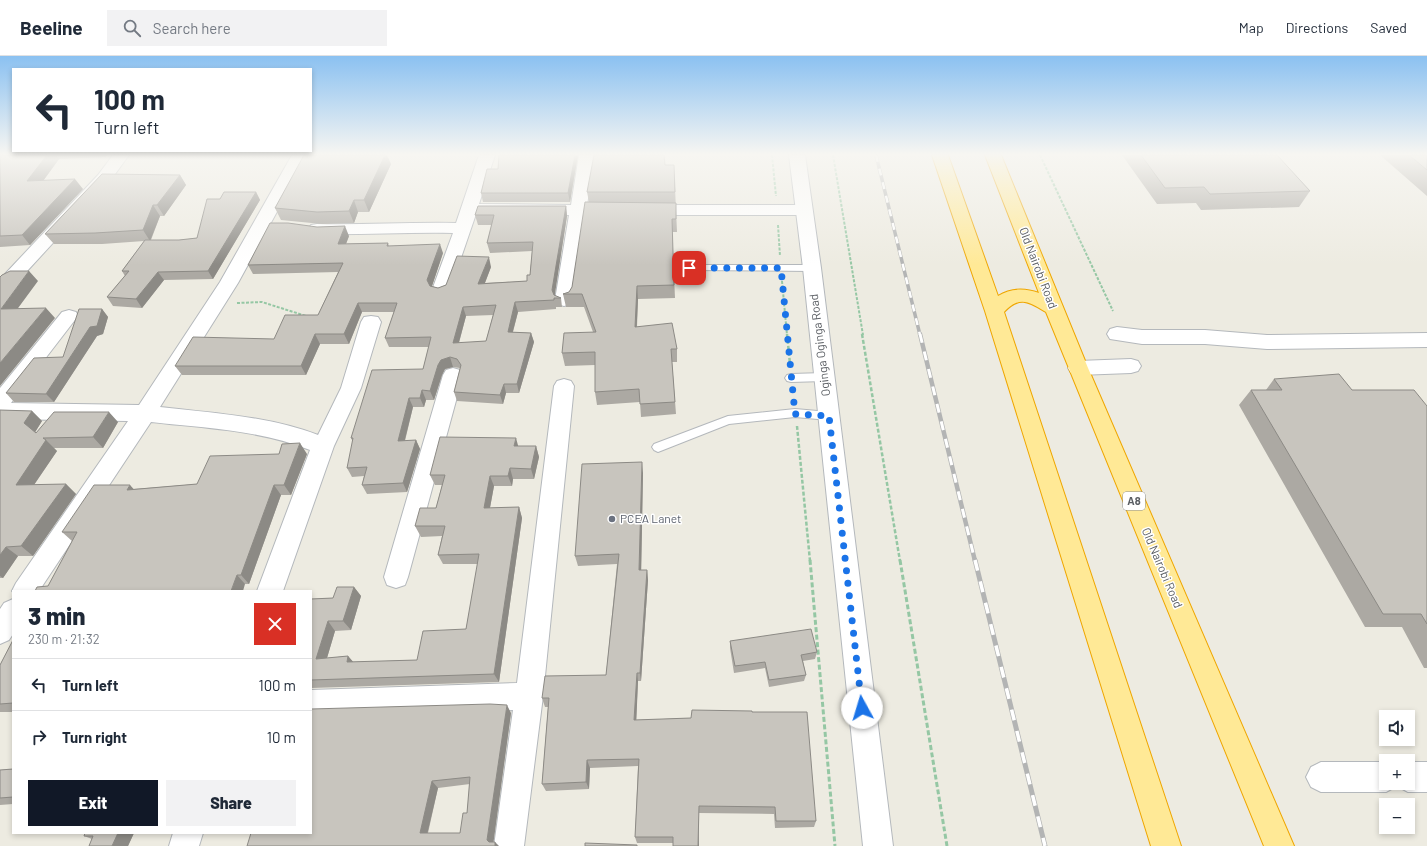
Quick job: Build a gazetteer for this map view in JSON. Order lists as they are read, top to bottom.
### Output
{
  "streets": {
    "highway": ["Old Nairobi Road", "A8"],
    "street": ["Oginga Oginga Road"]
  },
  "places": ["PCEA Lanet"],
  "page": {
    "header": "Beeline",
    "search": "Search here",
    "nav": ["Map", "Directions", "Saved"],
    "turn": ["100 m", "Turn left"],
    "heading": ["3 min", "230 m · 21:32"],
    "list": [
      {
        "name": "Turn left",
        "value": "100 m"
      },
      {
        "name": "Turn right",
        "value": "10 m"
      }
    ],
    "map_buttons": ["+", "−"],
    "buttons": ["Exit", "Share"]
  }
}
